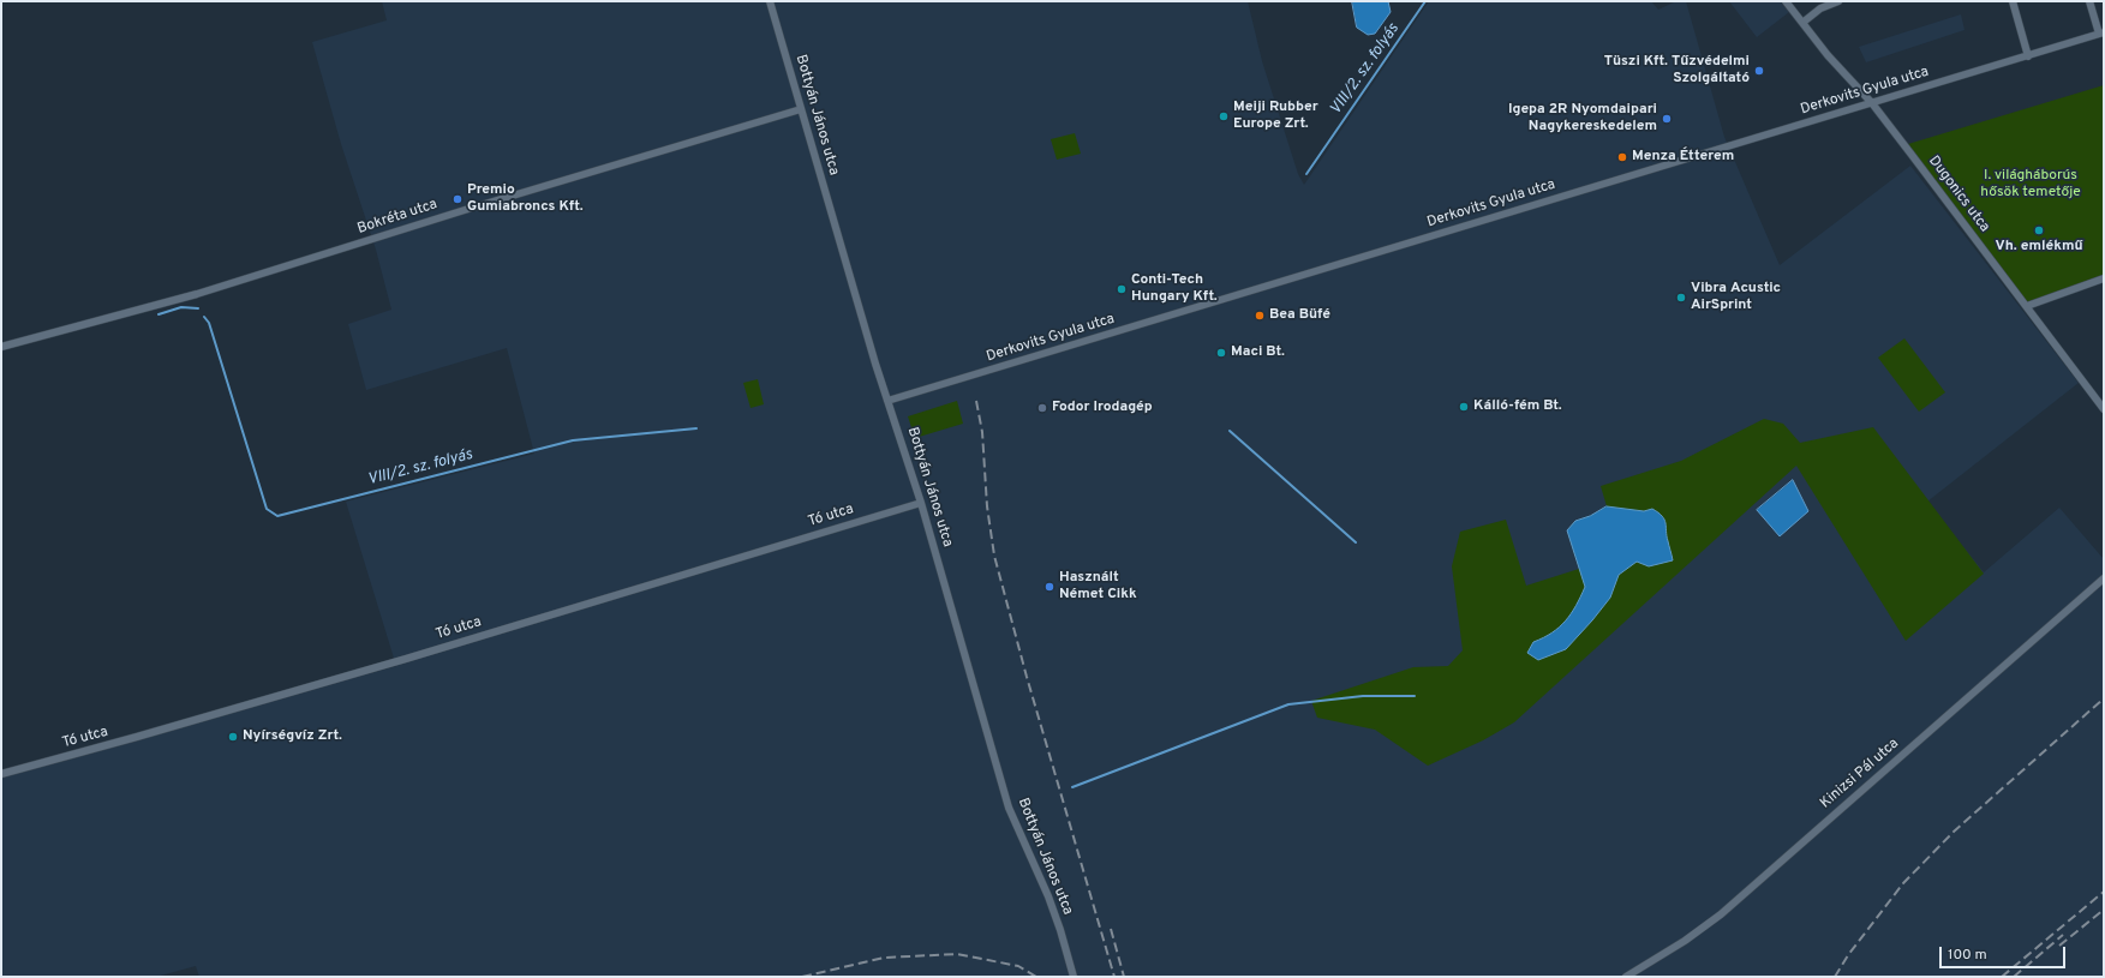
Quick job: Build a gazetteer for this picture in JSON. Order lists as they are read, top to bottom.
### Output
{
  "streets": {
    "street": [
      "Derkovits Gyula utca",
      "Bottyán János utca",
      "Dugonics utca",
      "Bokréta utca",
      "Tó utca",
      "Kinizsi Pál utca"
    ]
  },
  "crossings": [
    ["Derkovits Gyula utca", "Bottyán János utca"],
    ["Derkovits Gyula utca", "Dugonics utca"],
    ["Bottyán János utca", "Bokréta utca"],
    ["Bottyán János utca", "Tó utca"]
  ],
  "water": ["VIII/2. sz. folyás"],
  "parks": ["I. világháborús hősök temetője"],
  "places": [
    "Tüszi Kft. Tűzvédelmi Szolgáltató",
    "Meiji Rubber Europe Zrt.",
    "Igepa 2R Nyomdaipari Nagykereskedelem",
    "Menza Étterem",
    "Premio Gumiabroncs Kft.",
    "Vh. emlékmű",
    "Conti-Tech Hungary Kft.",
    "Vibra Acustic AirSprint",
    "Bea Büfé",
    "Maci Bt.",
    "Kálló-fém Bt.",
    "Fodor Irodagép",
    "Használt Német Cikk",
    "Nyírségvíz Zrt."
  ],
  "scale_bar": "100 m"
}
